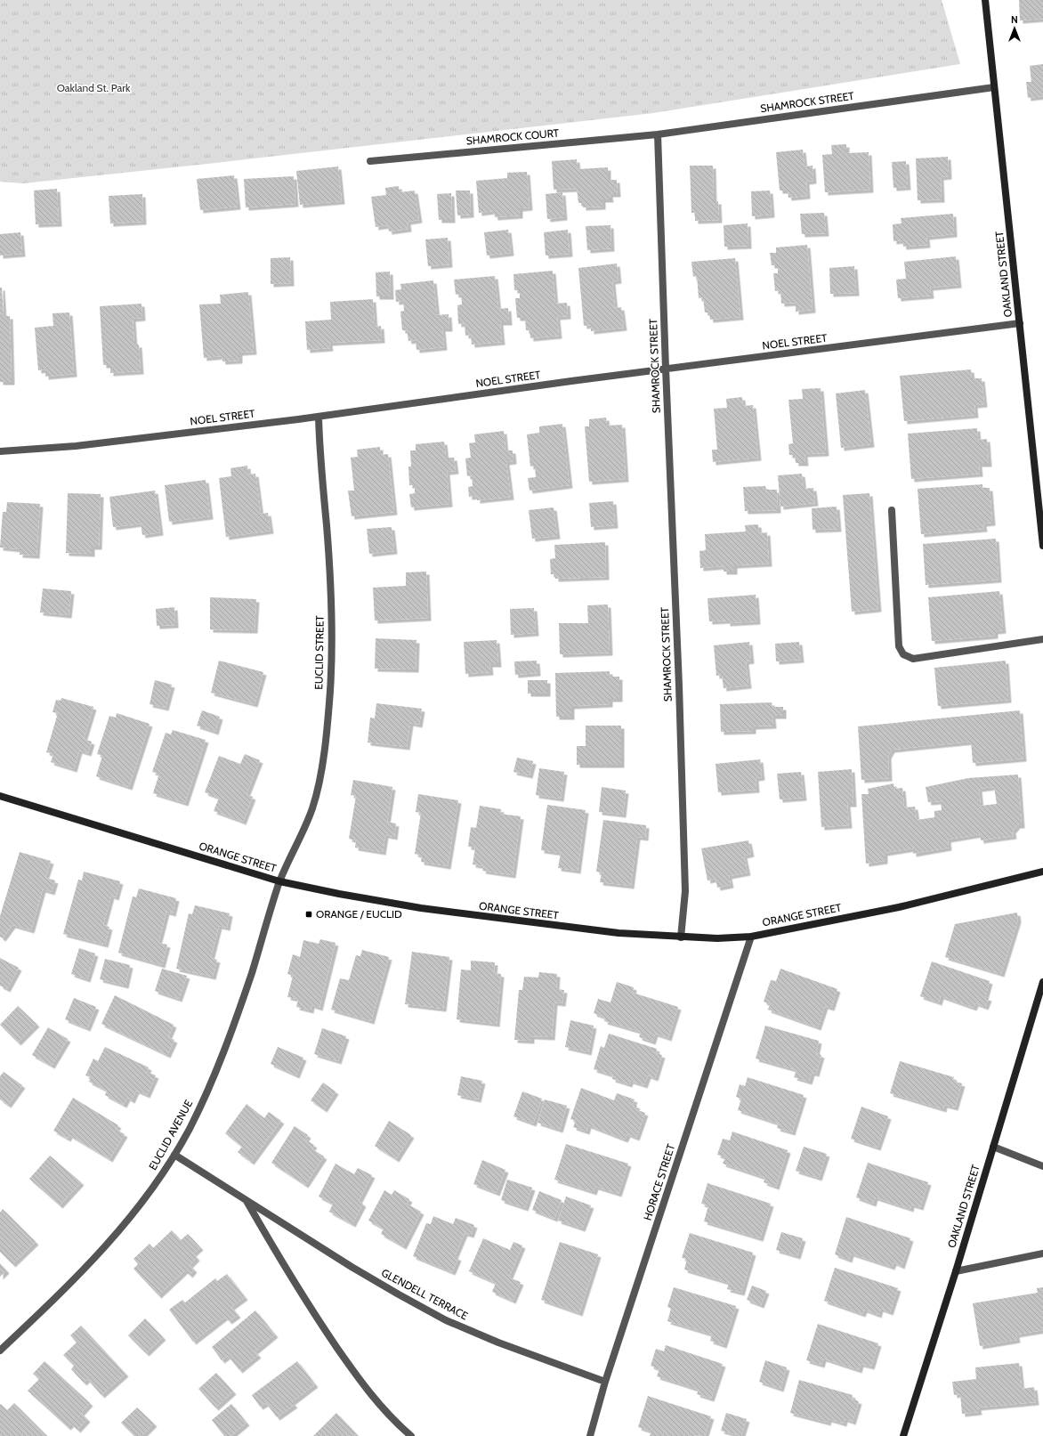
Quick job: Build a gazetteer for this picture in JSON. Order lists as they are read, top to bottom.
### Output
{
  "streets": {
    "street": [
      "SHAMROCK STREET",
      "SHAMROCK COURT",
      "OAKLAND STREET",
      "NOEL STREET",
      "EUCLID STREET",
      "ORANGE STREET",
      "EUCLID AVENUE",
      "HORACE STREET",
      "GLENDELL TERRACE"
    ]
  },
  "crossings": [
    ["SHAMROCK STREET", "SHAMROCK COURT"],
    ["SHAMROCK STREET", "OAKLAND STREET"],
    ["SHAMROCK STREET", "NOEL STREET"],
    ["SHAMROCK STREET", "ORANGE STREET"],
    ["OAKLAND STREET", "NOEL STREET"],
    ["NOEL STREET", "EUCLID STREET"],
    ["EUCLID STREET", "ORANGE STREET"],
    ["EUCLID STREET", "EUCLID AVENUE"],
    ["ORANGE STREET", "EUCLID AVENUE"],
    ["ORANGE STREET", "HORACE STREET"],
    ["EUCLID AVENUE", "GLENDELL TERRACE"],
    ["HORACE STREET", "GLENDELL TERRACE"]
  ],
  "parks": ["Oakland St. Park"],
  "places": {
    "transit": ["ORANGE / EUCLID"]
  },
  "north": "top"
}
